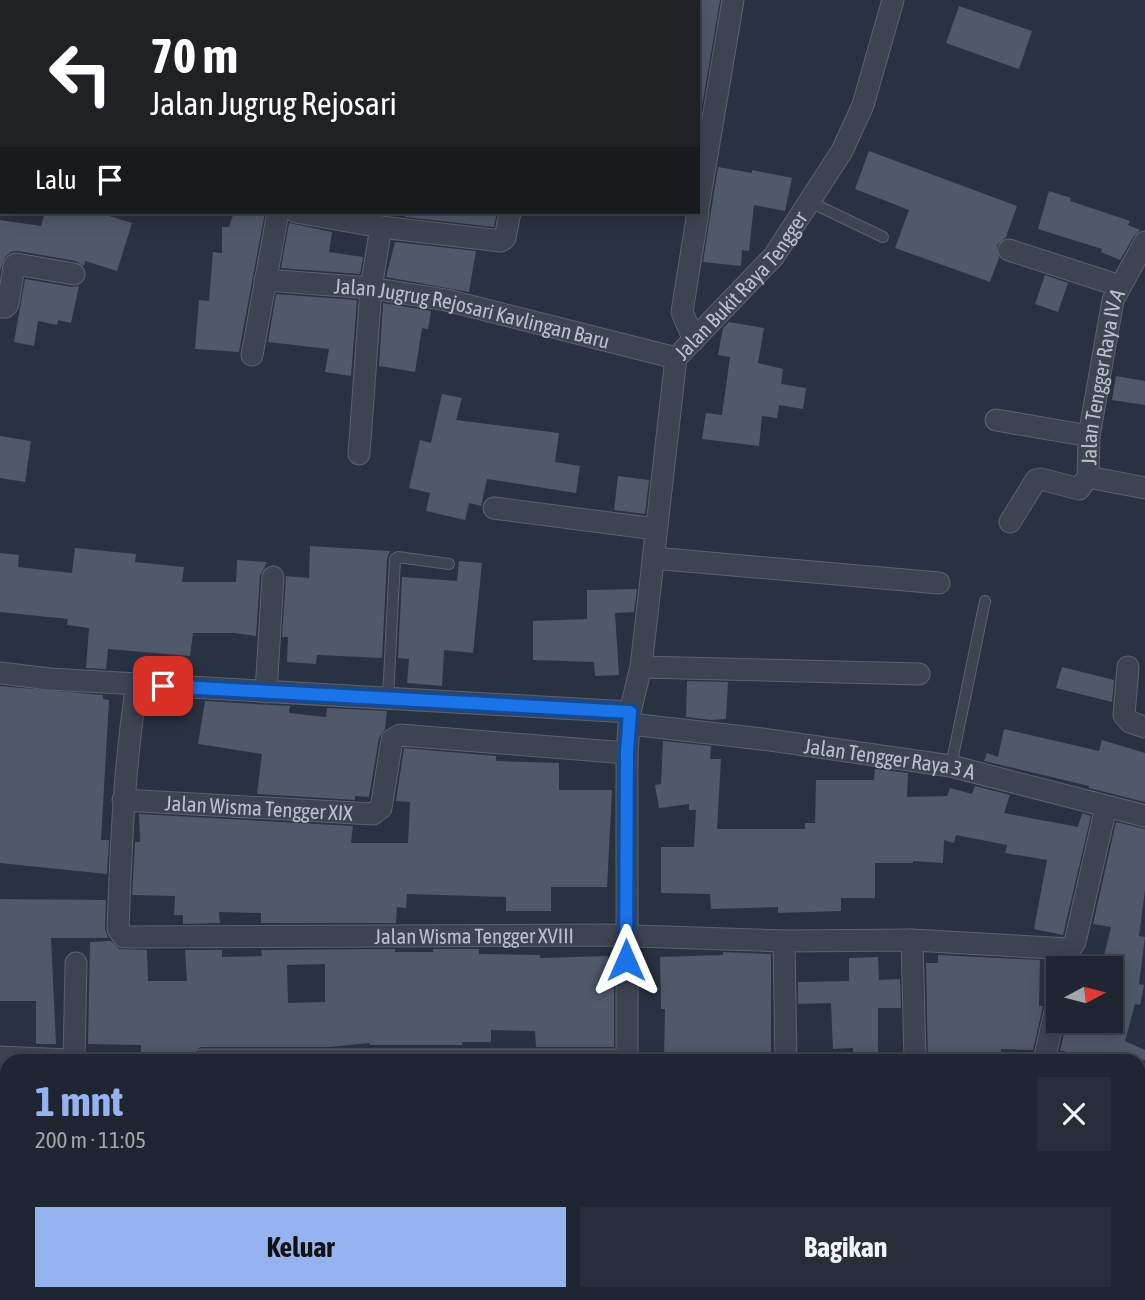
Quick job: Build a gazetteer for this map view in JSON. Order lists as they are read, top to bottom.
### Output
{
  "streets": {
    "street": [
      "Jalan Bukit Raya Tengger",
      "Jalan Jugrug Rejosari Kavlingan Baru",
      "Jalan Tengger Raya IV A",
      "Jalan Tengger Raya 3 A",
      "Jalan Wisma Tengger XIX",
      "Jalan Wisma Tengger XVIII"
    ]
  },
  "crossings": [
    ["Jalan Bukit Raya Tengger", "Jalan Jugrug Rejosari Kavlingan Baru"],
    ["Jalan Bukit Raya Tengger", "Jalan Tengger Raya 3 A"],
    ["Jalan Bukit Raya Tengger", "Jalan Wisma Tengger XIX"],
    ["Jalan Bukit Raya Tengger", "Jalan Wisma Tengger XVIII"],
    ["Jalan Wisma Tengger XIX", "Jalan Wisma Tengger XVIII"]
  ],
  "north": "right",
  "page": {
    "turn": ["70 m", "Jalan Jugrug Rejosari"],
    "then": "Lalu",
    "heading": ["1 mnt", "200 m · 11:05"],
    "buttons": ["Keluar", "Bagikan"]
  }
}
